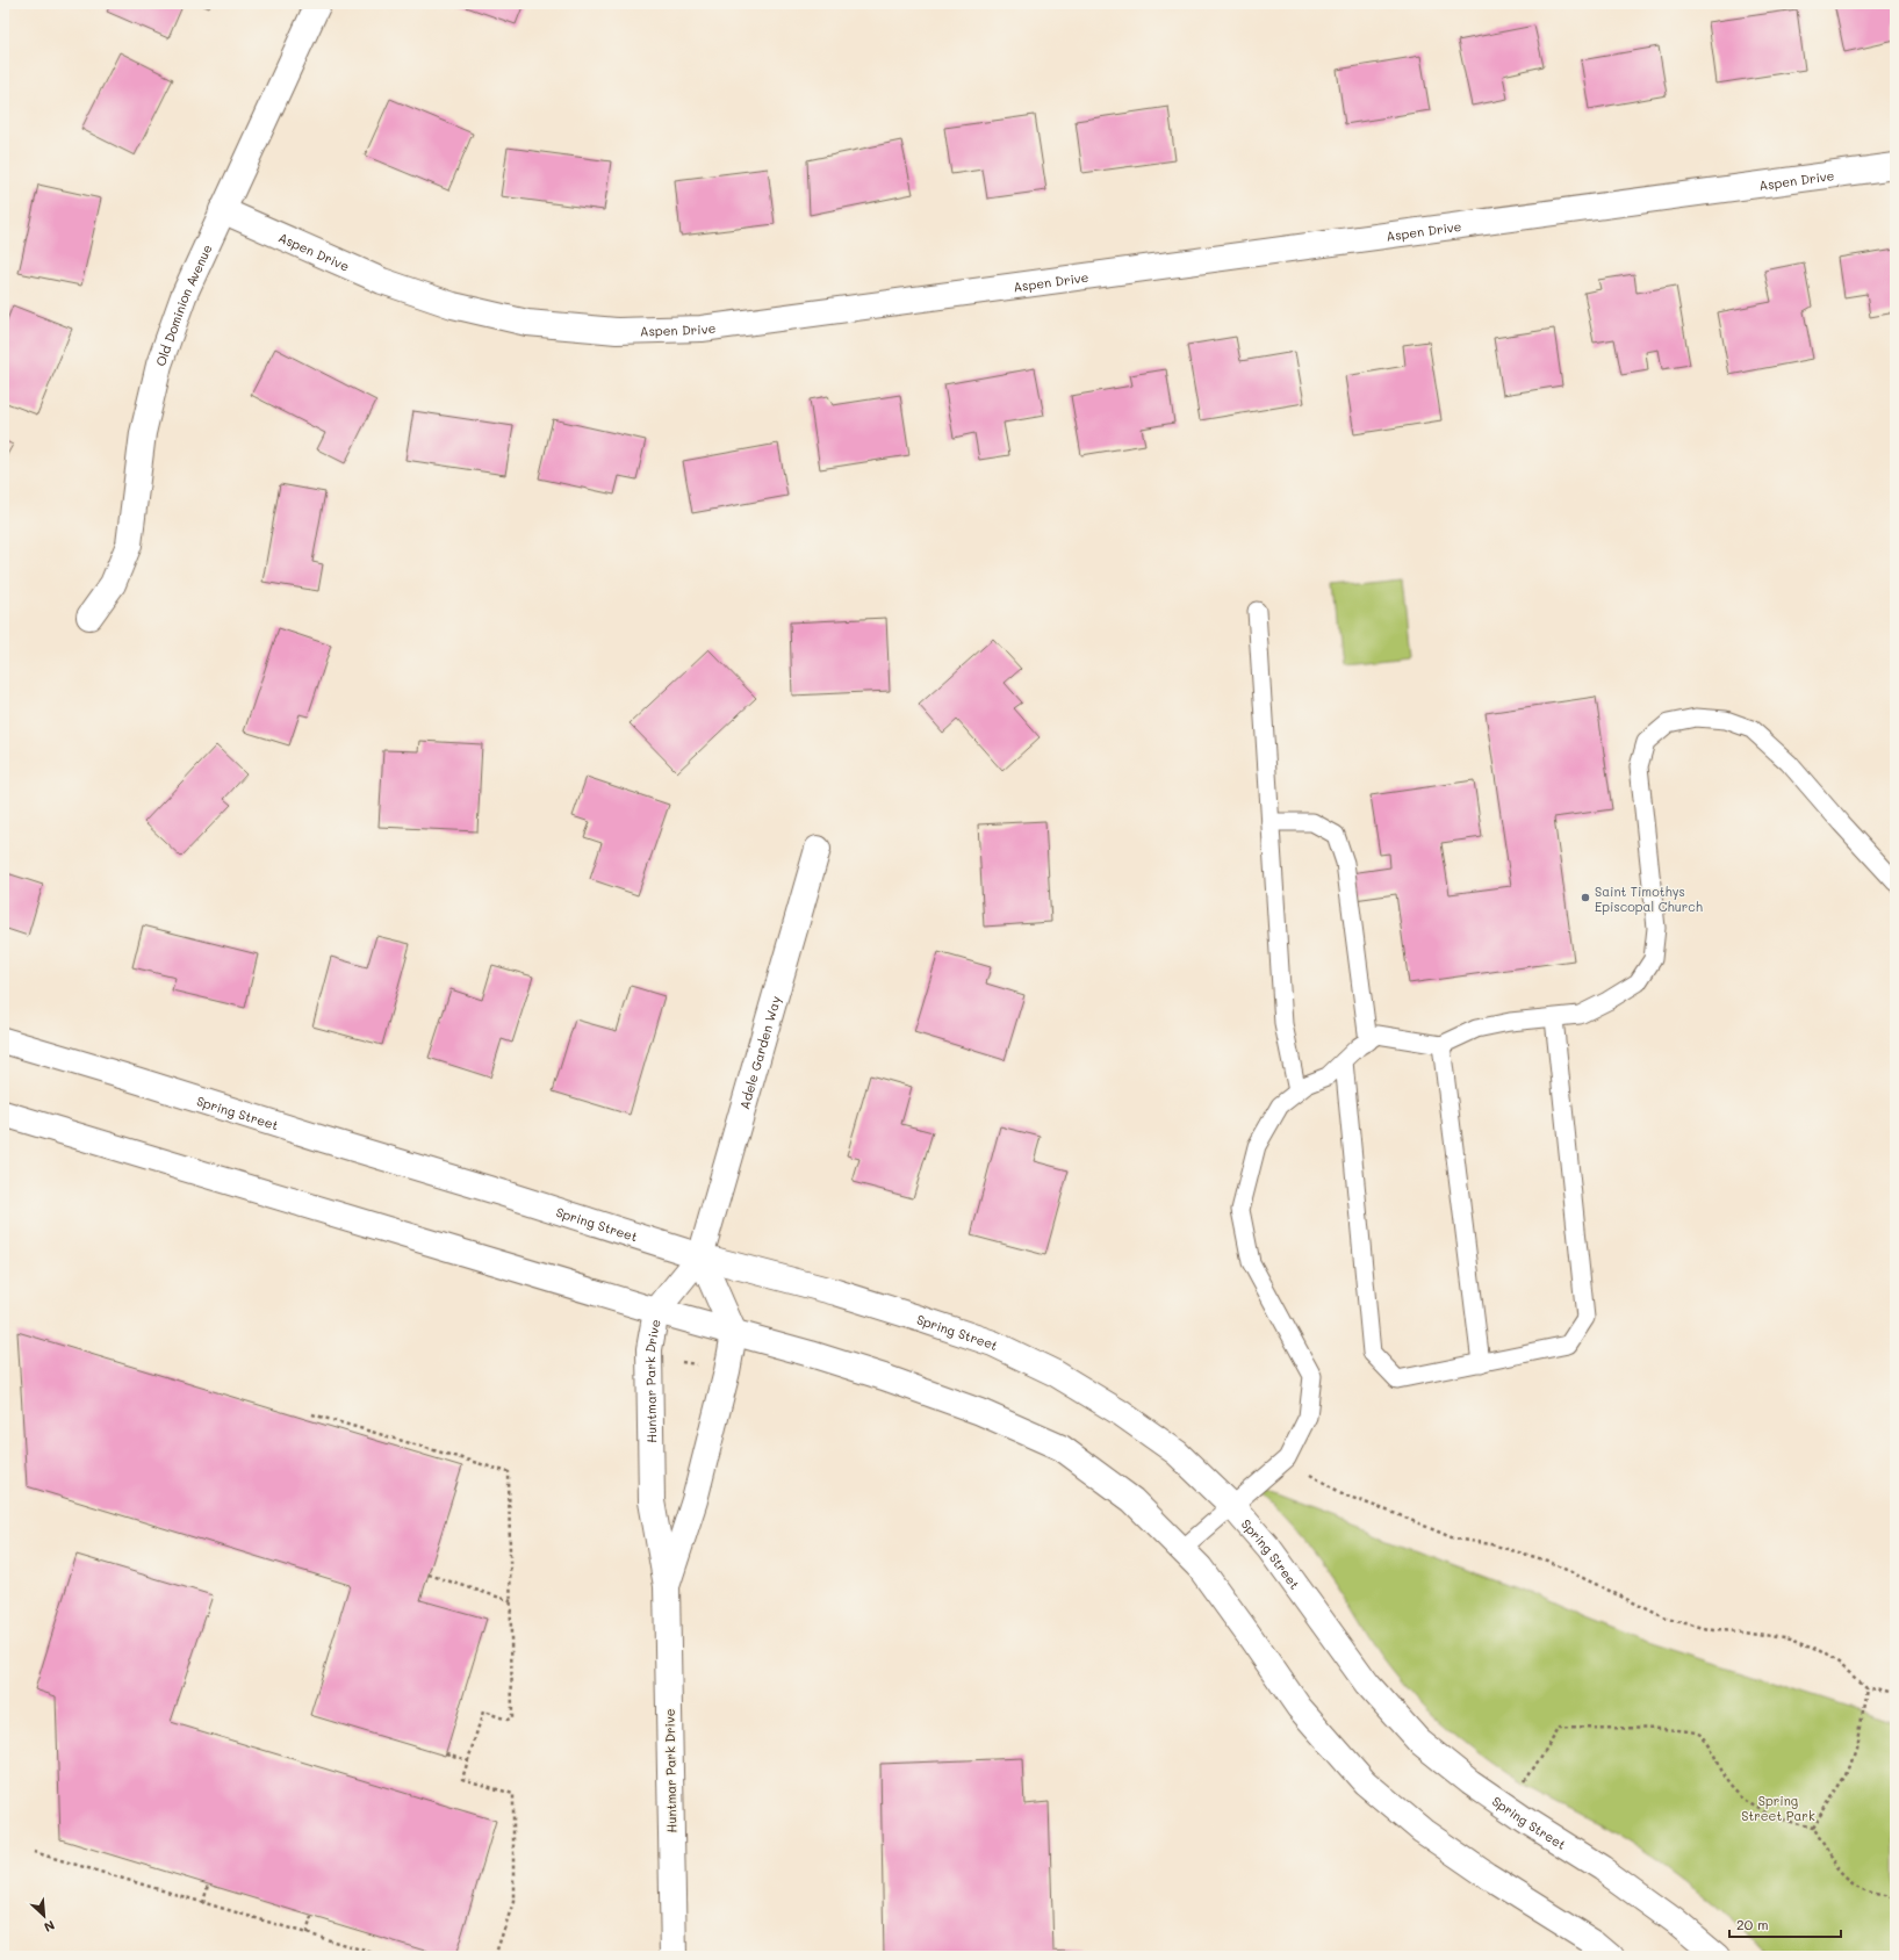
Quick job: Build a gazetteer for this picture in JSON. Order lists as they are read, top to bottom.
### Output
{
  "streets": {
    "street": [
      "Aspen Drive",
      "Old Dominion Avenue",
      "Adele Garden Way",
      "Spring Street",
      "Huntmar Park Drive"
    ]
  },
  "crossings": [
    ["Aspen Drive", "Old Dominion Avenue"],
    ["Adele Garden Way", "Spring Street"],
    ["Adele Garden Way", "Huntmar Park Drive"],
    ["Spring Street", "Huntmar Park Drive"]
  ],
  "parks": ["Spring Street Park"],
  "places": ["Saint Timothys Episcopal Church"],
  "scale_bar": "20 m",
  "north": "bottom right"
}
